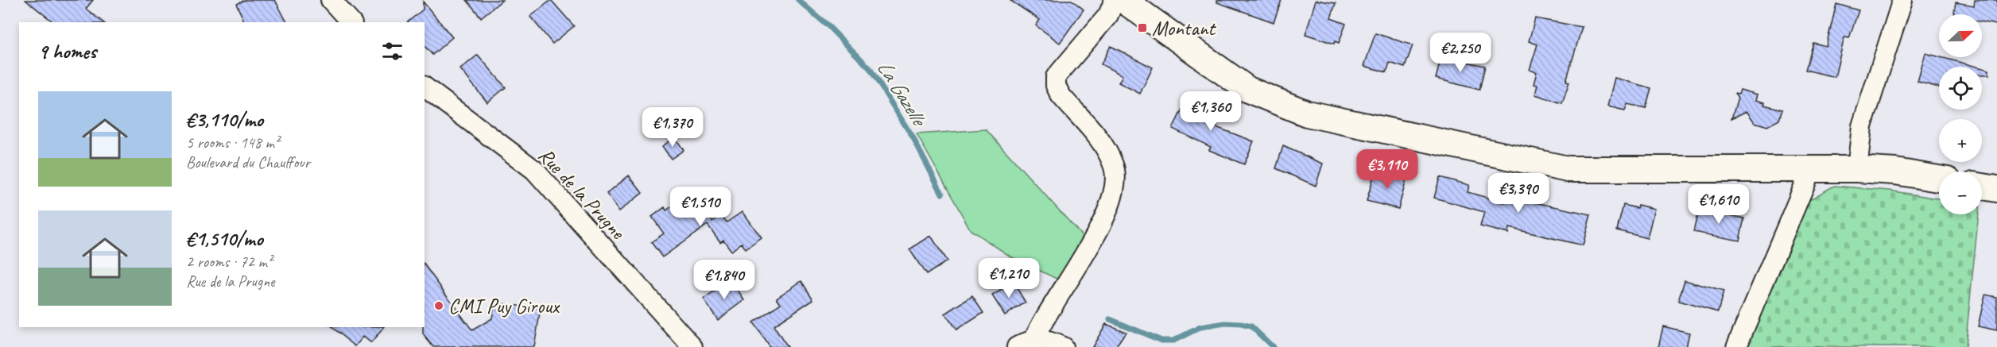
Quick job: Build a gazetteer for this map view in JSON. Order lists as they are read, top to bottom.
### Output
{
  "streets": {
    "street": ["Rue de la Prugne"]
  },
  "water": ["La Gazelle"],
  "places": {
    "transit": ["Montant"],
    "other": ["CMI Puy Giroux"]
  },
  "north": "right",
  "page": {
    "map_buttons": ["+", "−"],
    "heading": "9 homes",
    "price": [
      "€2,250",
      "€1,360",
      "€1,370",
      "€3,110",
      "€3,390",
      "€1,610",
      "€1,510",
      "€1,210",
      "€1,840"
    ],
    "list": [
      {
        "name": "€3,110/mo",
        "note": "5 rooms · 148 m² · Boulevard du Chauffour"
      },
      {
        "name": "€1,510/mo",
        "note": "2 rooms · 72 m² · Rue de la Prugne"
      }
    ]
  }
}
